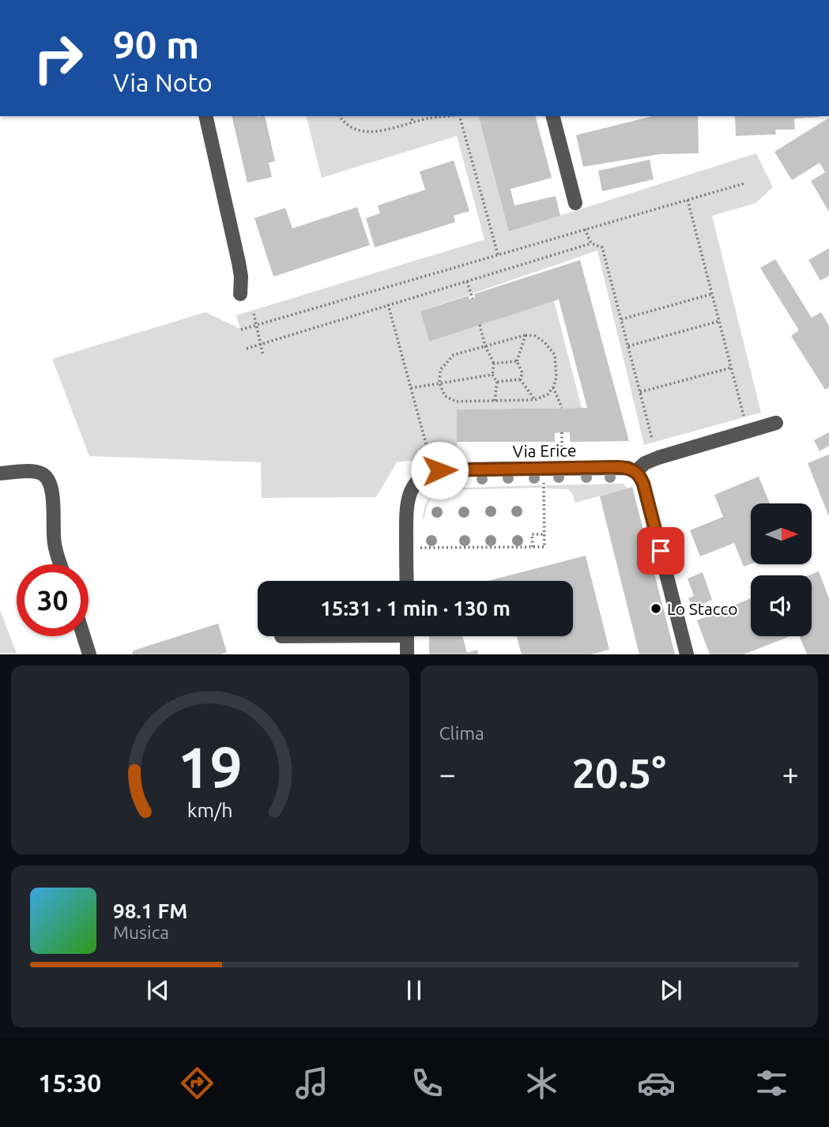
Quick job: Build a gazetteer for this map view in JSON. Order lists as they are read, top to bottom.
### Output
{
  "streets": {
    "street": ["Via Erice"]
  },
  "places": ["Lo Stacco"],
  "north": "right",
  "page": {
    "turn": ["90 m", "Via Noto"],
    "limit": "30",
    "trip": "15:31 · 1 min · 130 m",
    "tile": "Clima",
    "heat": ["−", "20.5°", "+"],
    "song": ["98.1 FM", "Musica"],
    "tabs": "15:30",
    "gauge": ["19", "km/h"]
  }
}
